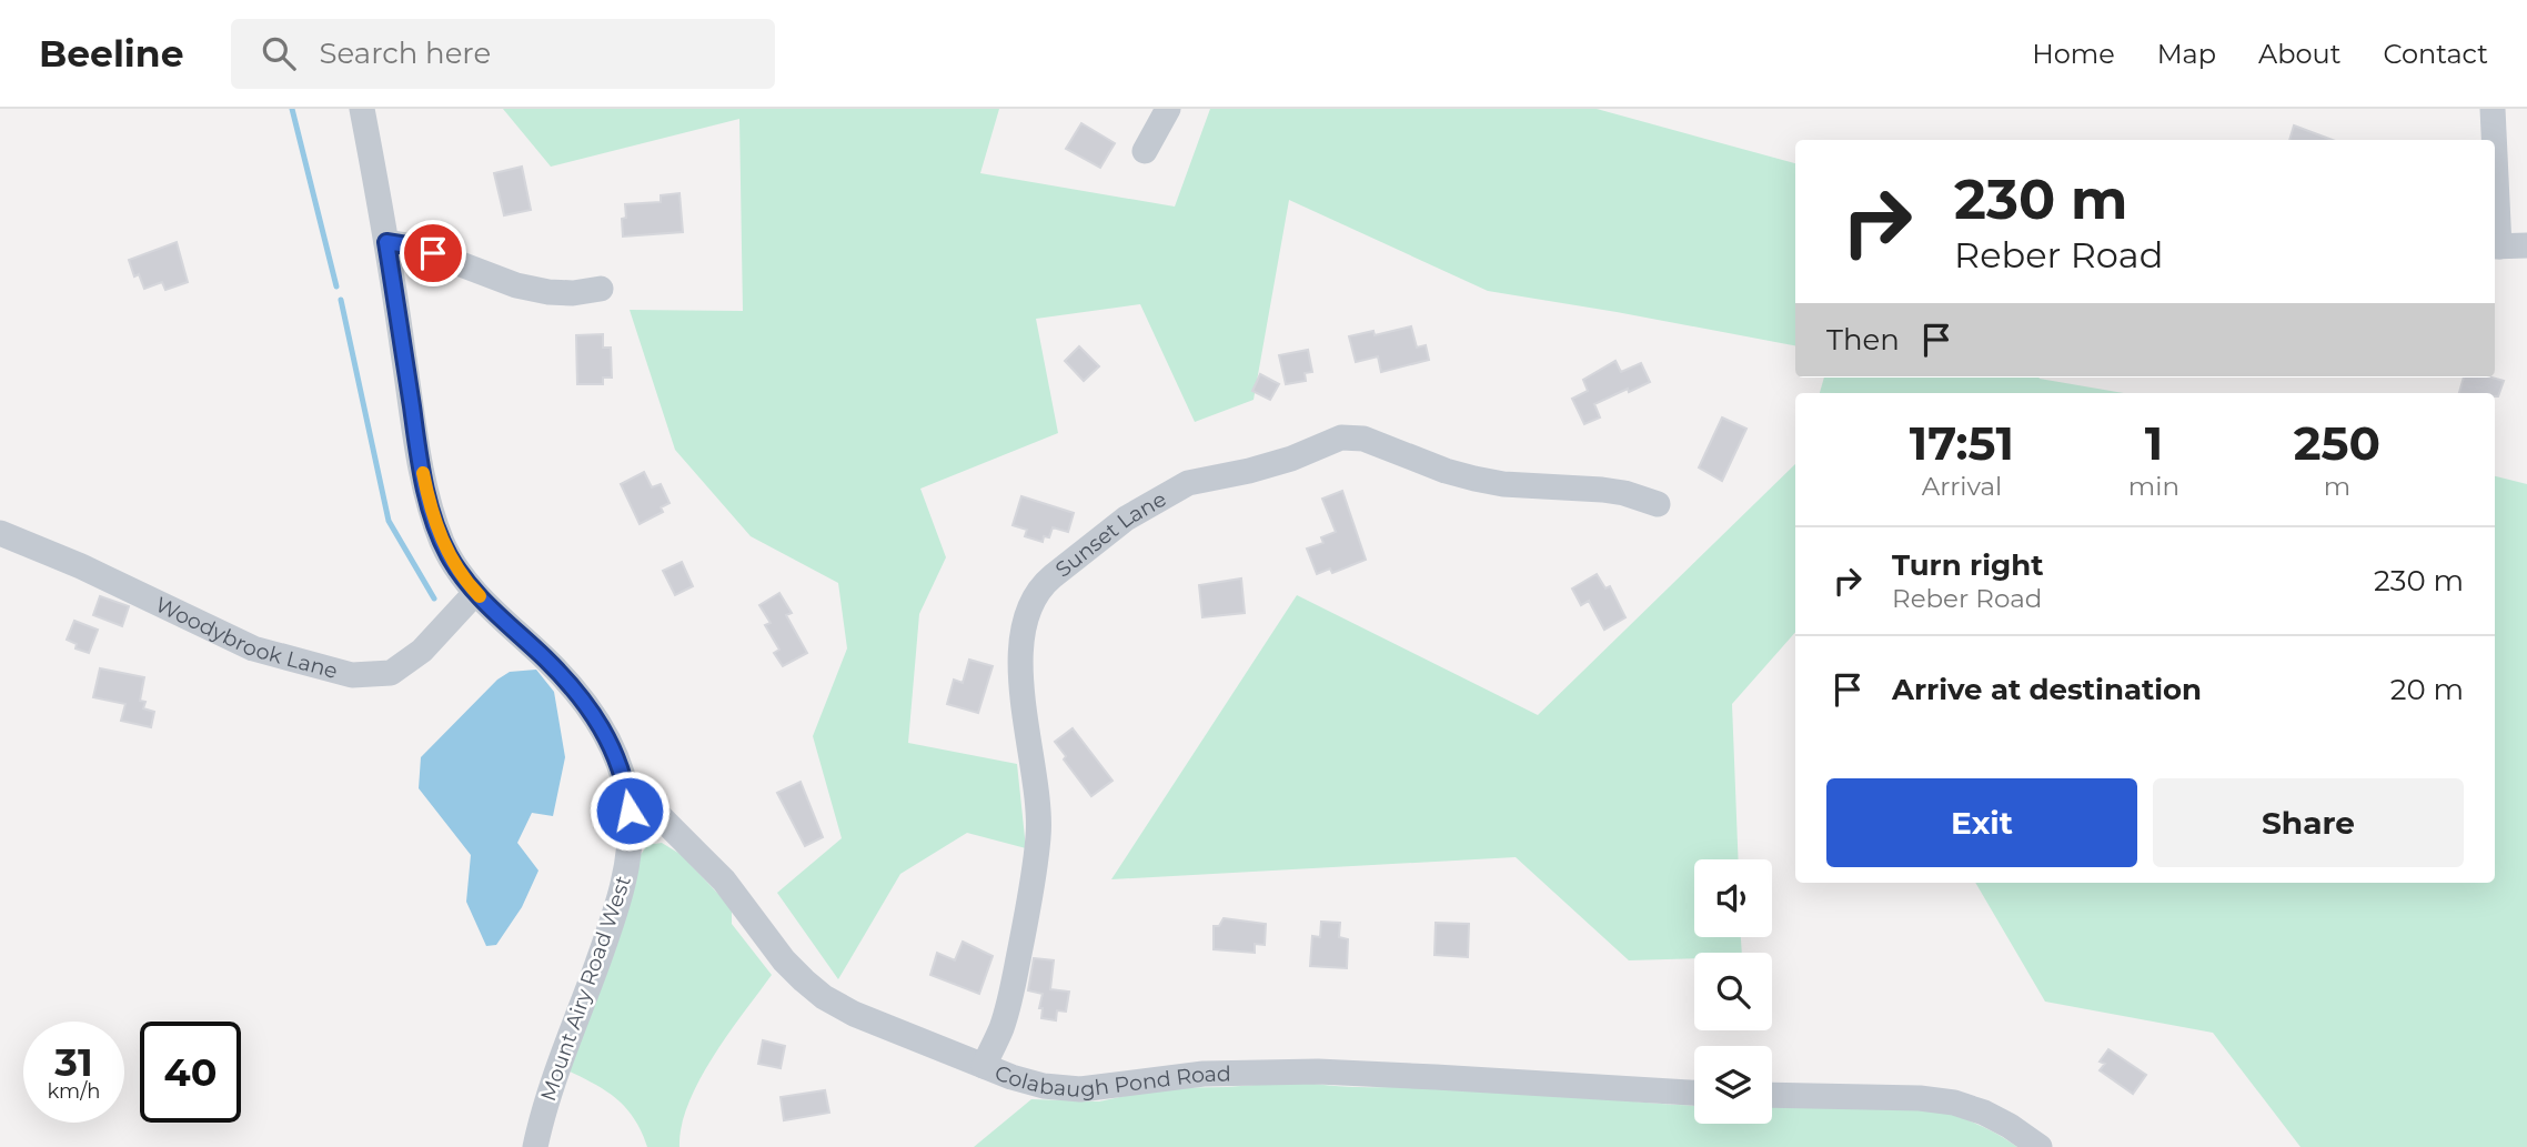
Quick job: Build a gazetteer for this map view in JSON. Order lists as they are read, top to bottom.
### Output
{
  "streets": {
    "street": [
      "Sunset Lane",
      "Woodybrook Lane",
      "Mount Airy Road West",
      "Colabaugh Pond Road"
    ]
  },
  "crossings": [
    ["Sunset Lane", "Colabaugh Pond Road"],
    ["Woodybrook Lane", "Mount Airy Road West"],
    ["Mount Airy Road West", "Colabaugh Pond Road"]
  ],
  "page": {
    "header": "Beeline",
    "search": "Search here",
    "nav": [
      "Home",
      "Map",
      "About",
      "Contact"
    ],
    "turn": ["230 m", "Reber Road"],
    "then": "Then",
    "eta": [
      "17:51",
      "Arrival",
      "1",
      "min",
      "250",
      "m"
    ],
    "list": [
      {
        "name": "Turn right",
        "note": "Reber Road",
        "value": "230 m"
      },
      {
        "name": "Arrive at destination",
        "value": "20 m"
      }
    ],
    "buttons": ["Exit", "Share"],
    "speed": "31 km/h",
    "limit": "40"
  }
}
